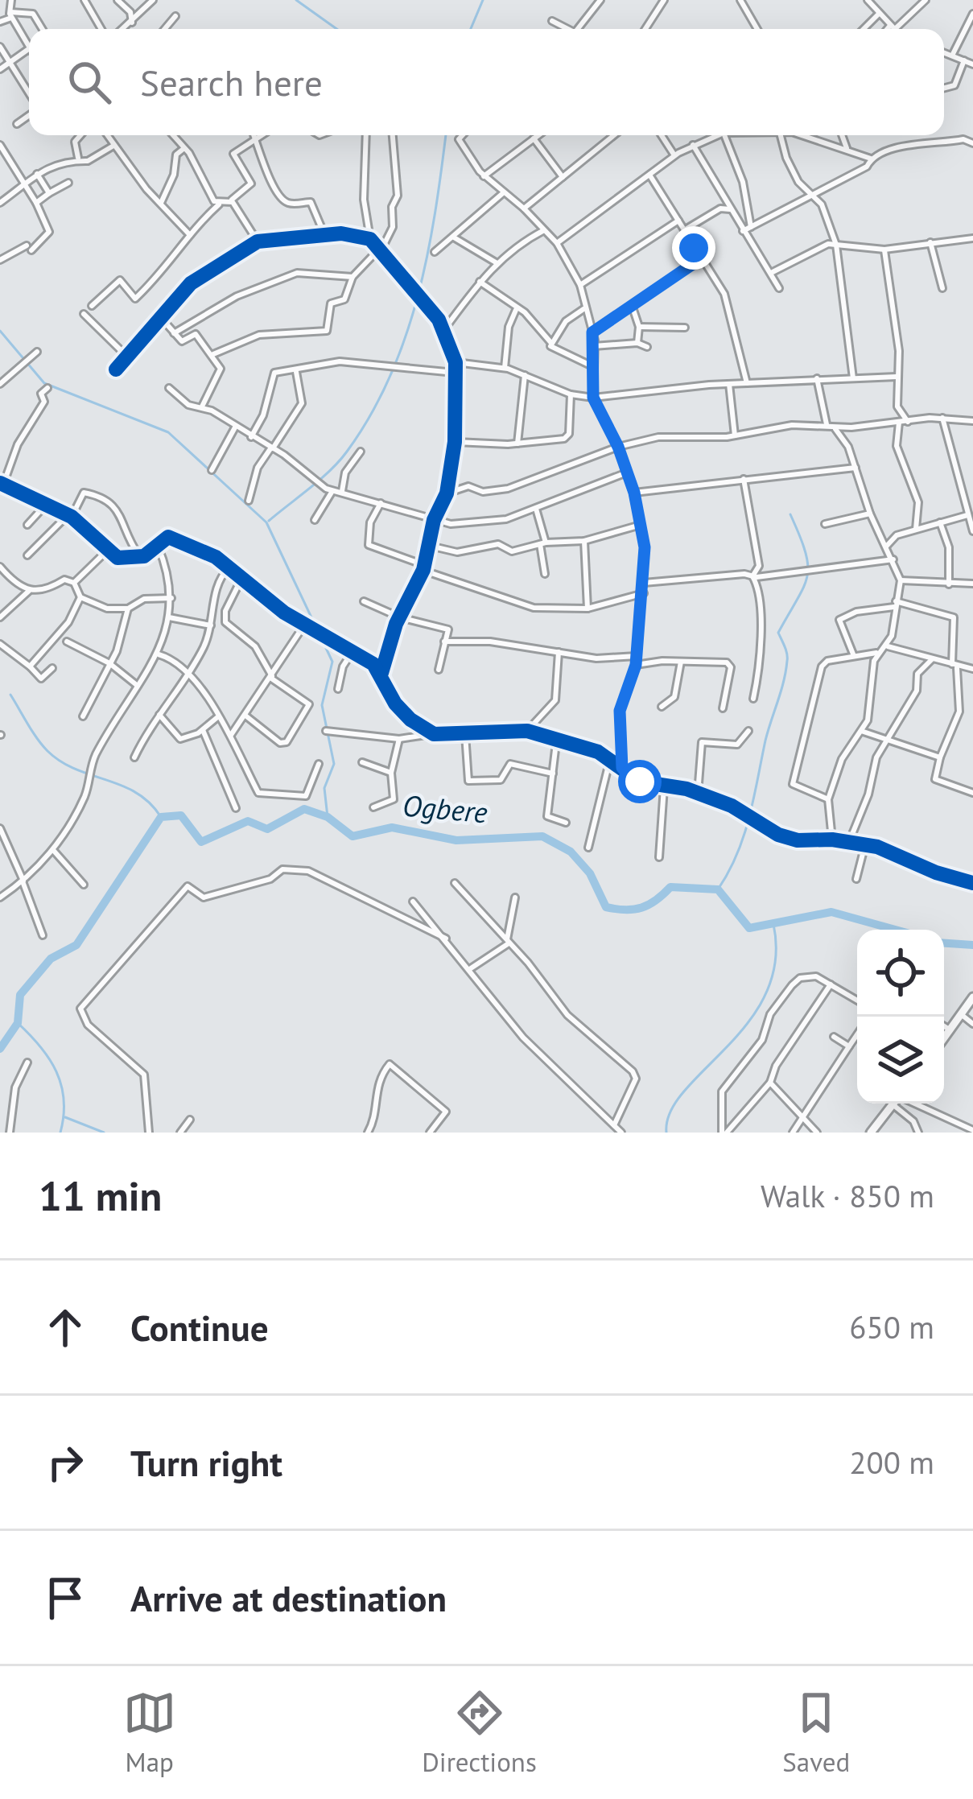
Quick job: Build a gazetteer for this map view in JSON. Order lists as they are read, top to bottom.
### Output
{
  "water": ["Ogbere"],
  "page": {
    "search": "Search here",
    "heading": ["11 min", "Walk · 850 m"],
    "list": [
      ["Continue", "650 m"],
      ["Turn right", "200 m"],
      "Arrive at destination"
    ],
    "nav": ["Map", "Directions", "Saved"]
  }
}
